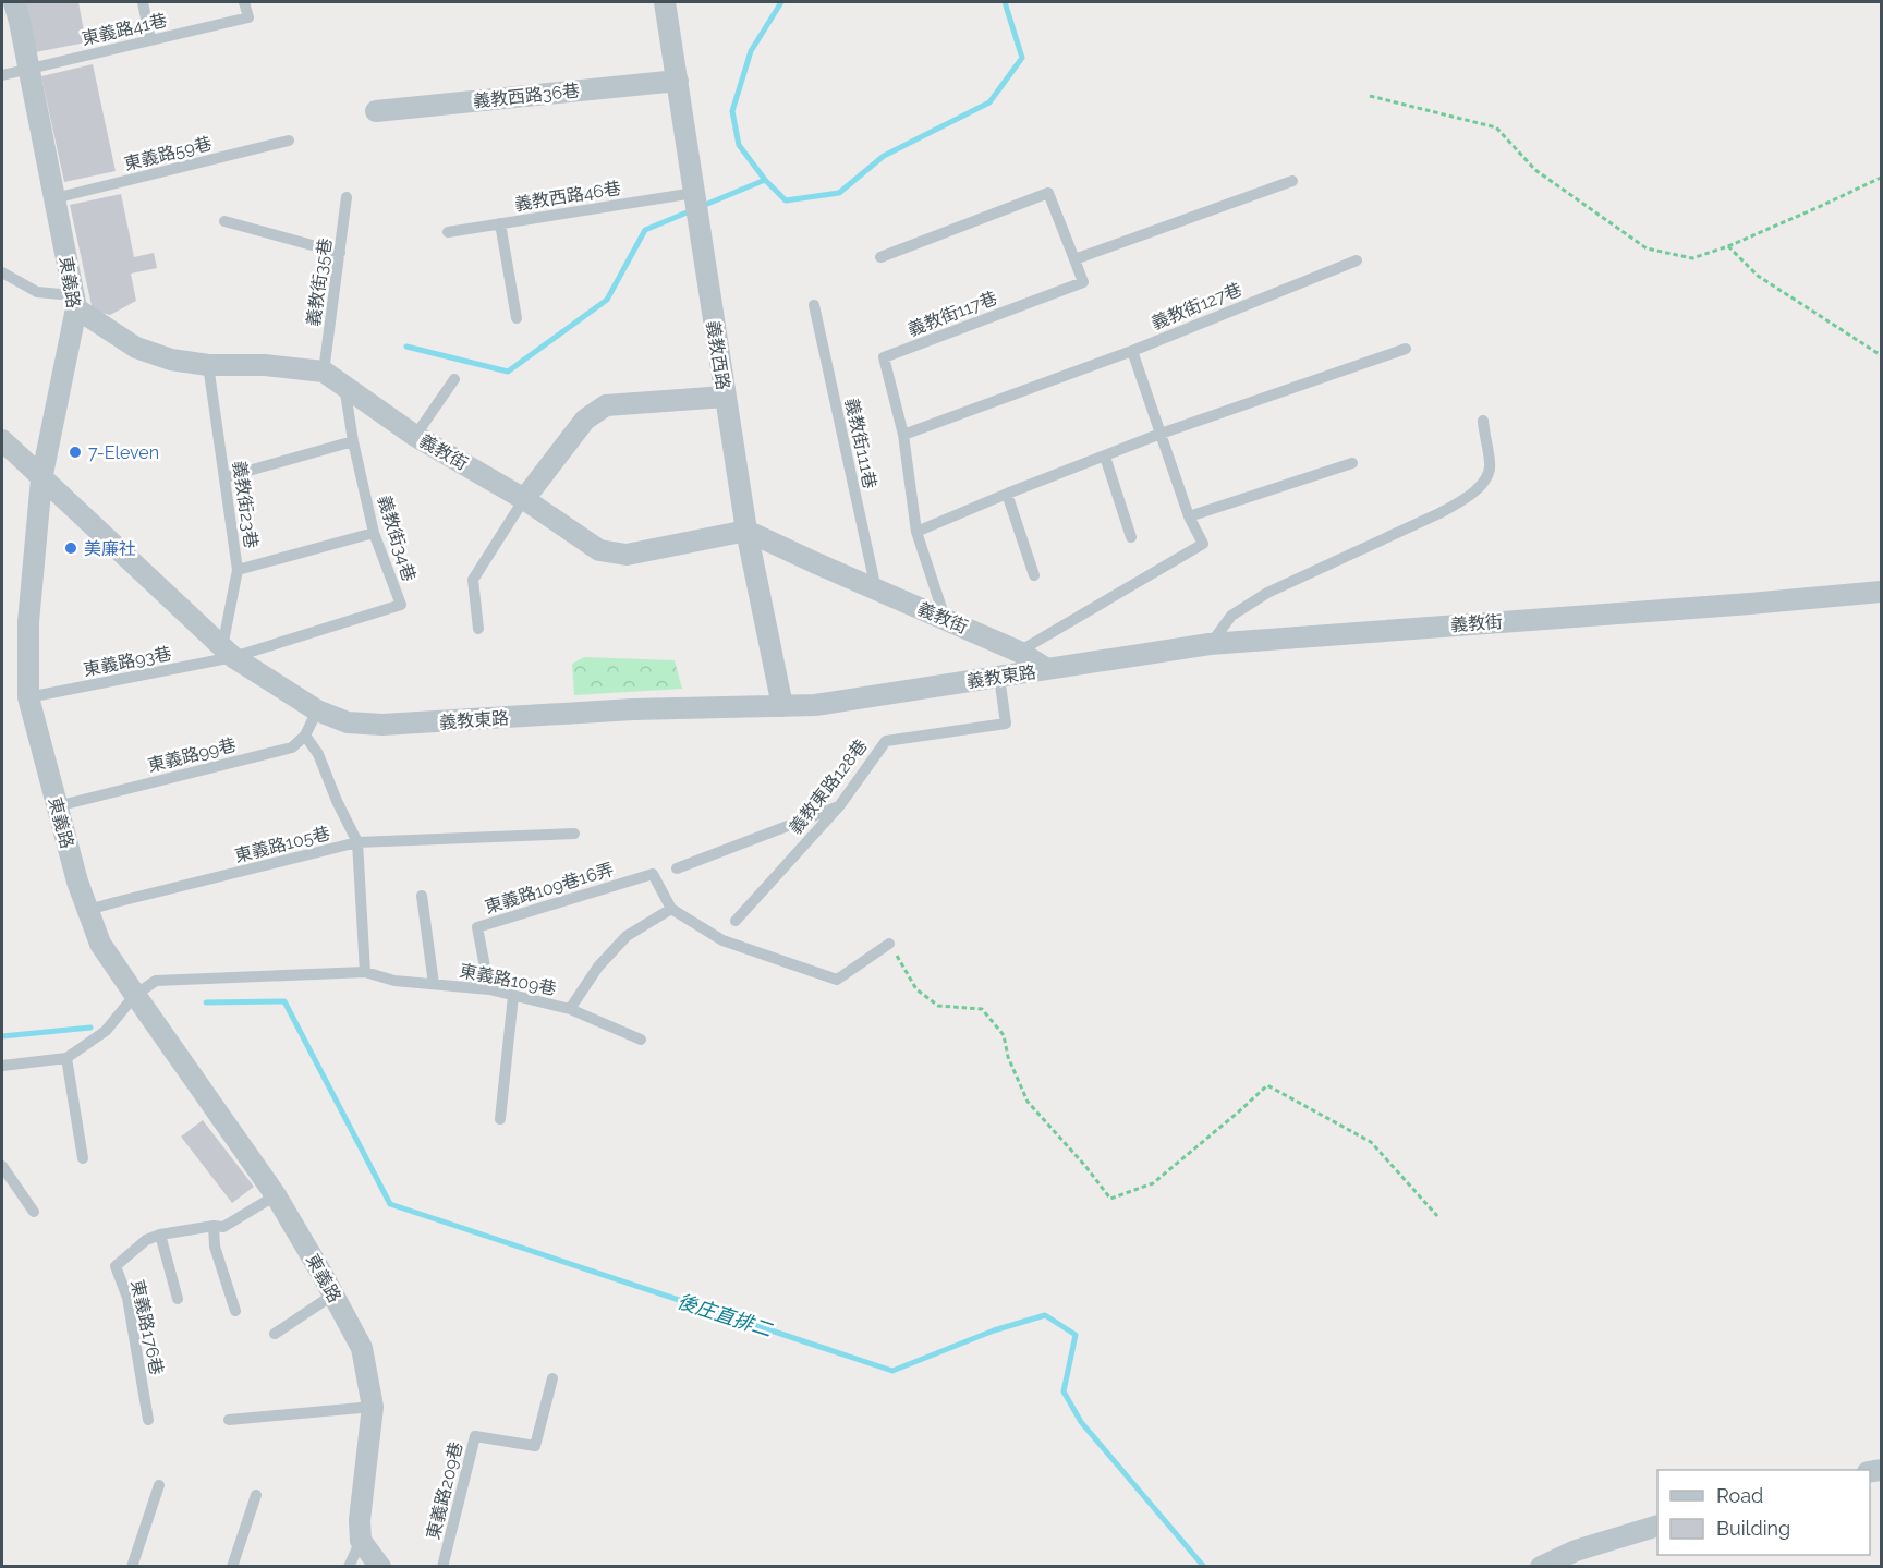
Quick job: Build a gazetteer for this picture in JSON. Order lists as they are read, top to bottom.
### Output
{
  "streets": {
    "street": [
      "義教西路36巷",
      "東義路",
      "義教西路",
      "義教街",
      "義教東路"
    ],
    "lane": [
      "東義路41巷",
      "東義路59巷",
      "義教西路46巷",
      "義教街35巷",
      "義教街127巷",
      "義教街117巷",
      "義教街111巷",
      "義教街23巷",
      "義教街34巷",
      "東義路93巷",
      "東義路99巷",
      "義教東路128巷",
      "東義路105巷",
      "東義路109巷16弄",
      "東義路109巷",
      "東義路176巷",
      "東義路209巷"
    ]
  },
  "crossings": [
    ["東義路41巷", "東義路"],
    ["義教西路36巷", "義教西路"],
    ["東義路59巷", "東義路"],
    ["義教西路46巷", "義教西路"],
    ["東義路", "義教街"],
    ["東義路", "東義路93巷"],
    ["東義路", "義教東路"],
    ["東義路", "東義路99巷"],
    ["東義路", "東義路105巷"],
    ["東義路", "東義路109巷"],
    ["東義路", "東義路176巷"],
    ["義教街35巷", "義教街"],
    ["義教街117巷", "義教街"],
    ["義教西路", "義教街"],
    ["義教西路", "義教東路"],
    ["義教街111巷", "義教街"],
    ["義教街", "義教街23巷"],
    ["義教街", "義教街34巷"],
    ["義教街", "義教東路"],
    ["義教街23巷", "義教街34巷"],
    ["義教街23巷", "東義路93巷"],
    ["義教街23巷", "義教東路"],
    ["義教街34巷", "東義路93巷"],
    ["義教街34巷", "義教東路"],
    ["東義路93巷", "義教東路"],
    ["義教東路", "義教東路128巷"],
    ["東義路105巷", "東義路109巷"],
    ["東義路109巷16弄", "東義路109巷"]
  ],
  "water": ["後庄直排二"],
  "places": ["7-Eleven", "美廉社"],
  "legend": ["Road", "Building"]
}
